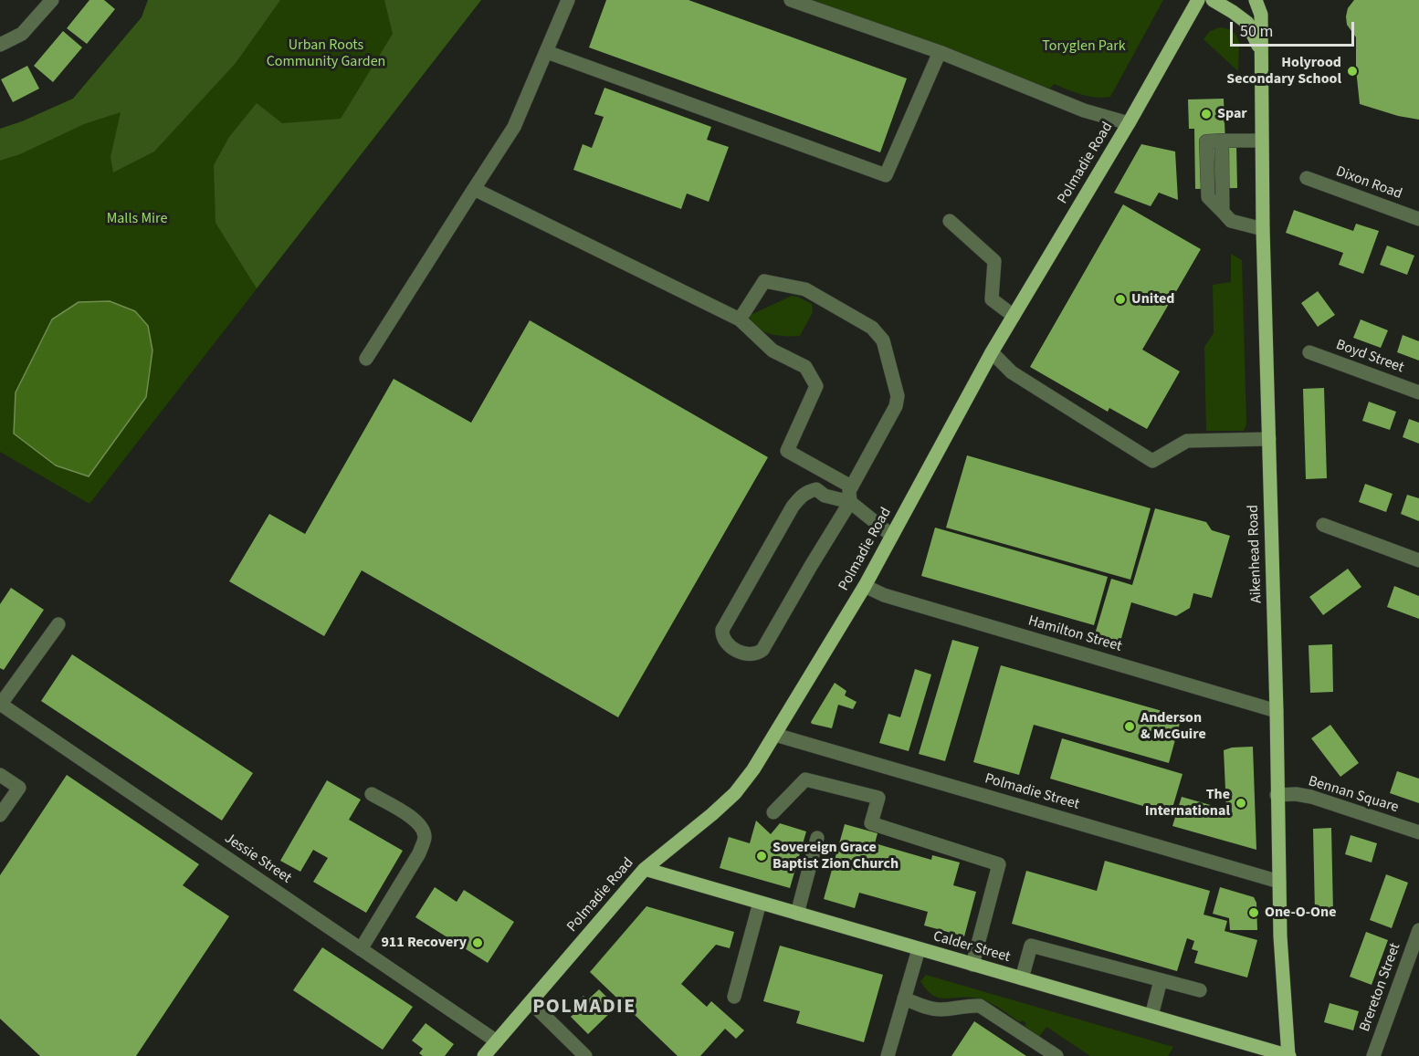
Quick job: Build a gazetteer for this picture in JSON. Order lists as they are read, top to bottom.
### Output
{
  "streets": {
    "main road": ["Polmadie Road", "Aikenhead Road", "Calder Street"],
    "street": [
      "Dixon Road",
      "Boyd Street",
      "Hamilton Street",
      "Polmadie Street",
      "Bennan Square",
      "Jessie Street",
      "Brereton Street"
    ]
  },
  "crossings": [
    ["Polmadie Road", "Hamilton Street"],
    ["Polmadie Road", "Polmadie Street"],
    ["Polmadie Road", "Jessie Street"],
    ["Polmadie Road", "Calder Street"],
    ["Aikenhead Road", "Hamilton Street"],
    ["Aikenhead Road", "Polmadie Street"],
    ["Aikenhead Road", "Bennan Square"],
    ["Aikenhead Road", "Calder Street"]
  ],
  "districts": ["POLMADIE"],
  "parks": ["Urban Roots Community Garden", "Toryglen Park", "Malls Mire"],
  "places": [
    "Holyrood Secondary School",
    "Spar",
    "United",
    "Anderson & McGuire",
    "The International",
    "Sovereign Grace Baptist Zion Church",
    "One-O-One",
    "911 Recovery"
  ],
  "scale_bar": "50 m"
}
